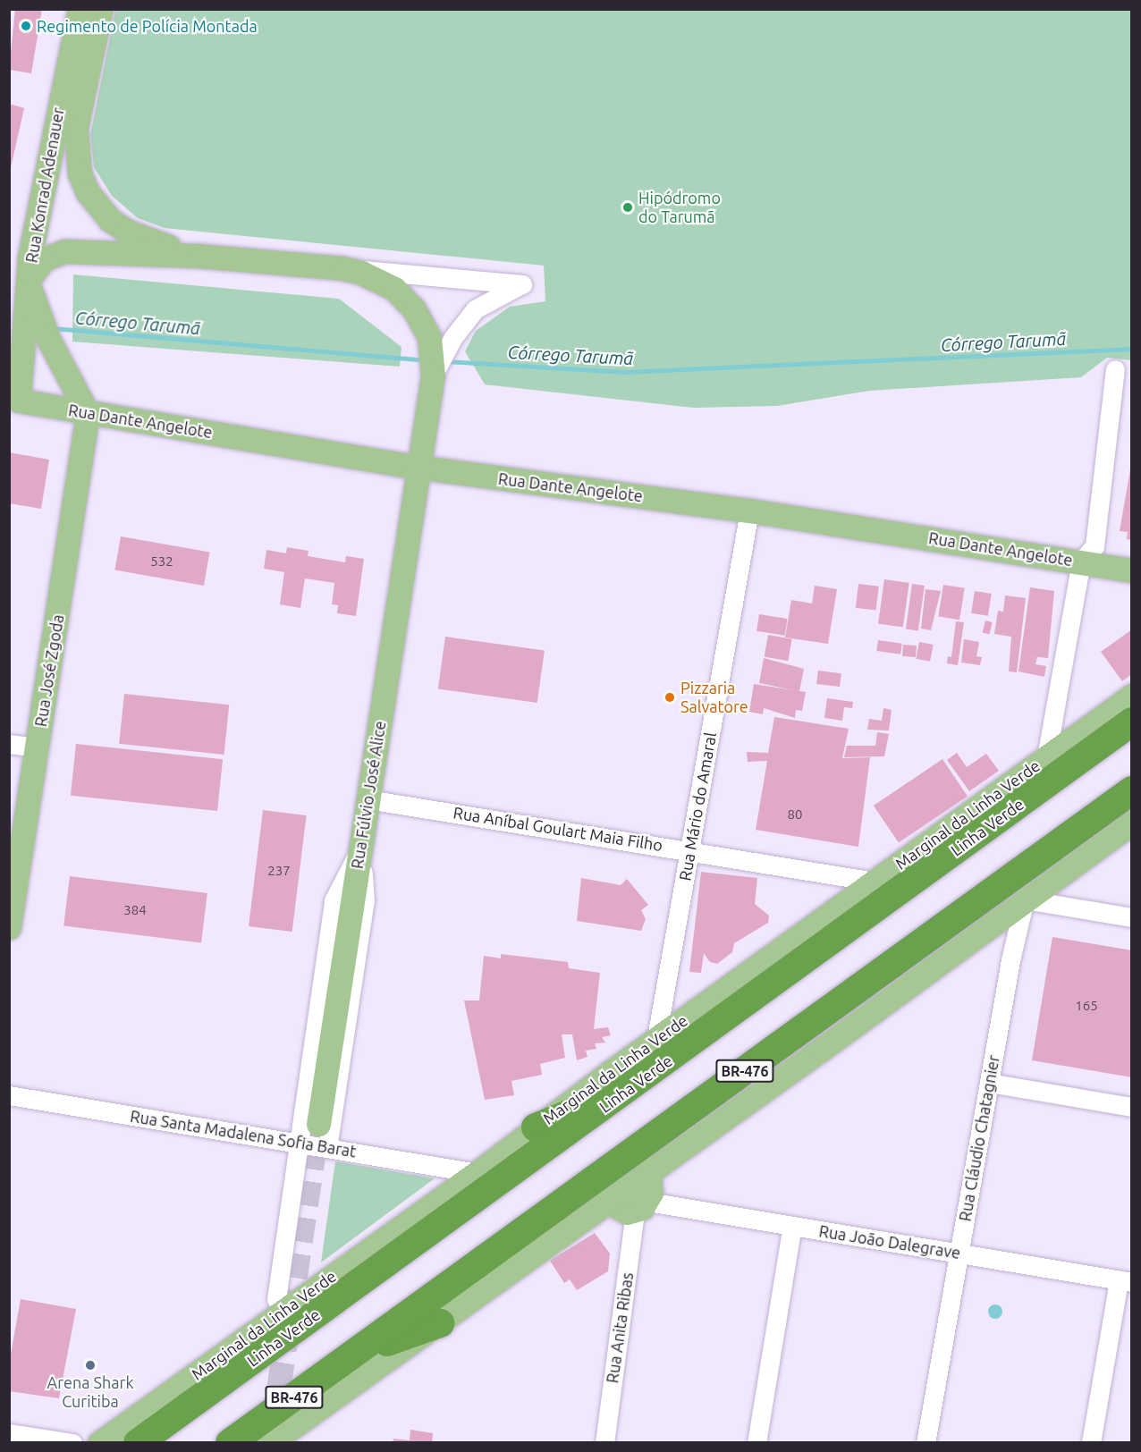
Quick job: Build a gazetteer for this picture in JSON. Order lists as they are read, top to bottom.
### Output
{
  "streets": {
    "highway": ["Linha Verde", "BR-476"],
    "main road": [
      "Rua Konrad Adenauer",
      "Rua Dante Angelote",
      "Rua José Zgoda",
      "Rua Fúlvio José Alice",
      "Marginal da Linha Verde"
    ],
    "street": [
      "Rua Mário do Amaral",
      "Rua Aníbal Goulart Maia Filho",
      "Rua Santa Madalena Sofia Barat",
      "Rua Cláudio Chatagnier",
      "Rua João Dalegrave",
      "Rua Anita Ribas"
    ]
  },
  "crossings": [
    ["Rua Konrad Adenauer", "Rua Dante Angelote"],
    ["Rua Konrad Adenauer", "Rua José Zgoda"],
    ["Rua Konrad Adenauer", "Rua Fúlvio José Alice"],
    ["Rua Dante Angelote", "Rua José Zgoda"],
    ["Rua Dante Angelote", "Rua Fúlvio José Alice"],
    ["Rua Dante Angelote", "Rua Mário do Amaral"],
    ["Rua Fúlvio José Alice", "Rua Aníbal Goulart Maia Filho"],
    ["Rua Mário do Amaral", "Marginal da Linha Verde"],
    ["Rua Mário do Amaral", "Rua Aníbal Goulart Maia Filho"],
    ["Marginal da Linha Verde", "Rua Aníbal Goulart Maia Filho"],
    ["Marginal da Linha Verde", "Rua Santa Madalena Sofia Barat"],
    ["Rua Cláudio Chatagnier", "Rua João Dalegrave"],
    ["Rua João Dalegrave", "Rua Anita Ribas"]
  ],
  "water": ["Córrego Tarumã"],
  "places": [
    "Regimento de Polícia Montada",
    "Hipódromo do Tarumã",
    "Pizzaria Salvatore",
    "Arena Shark Curitiba"
  ],
  "house_numbers": [
    "532",
    "80",
    "237",
    "384",
    "165"
  ]
}
